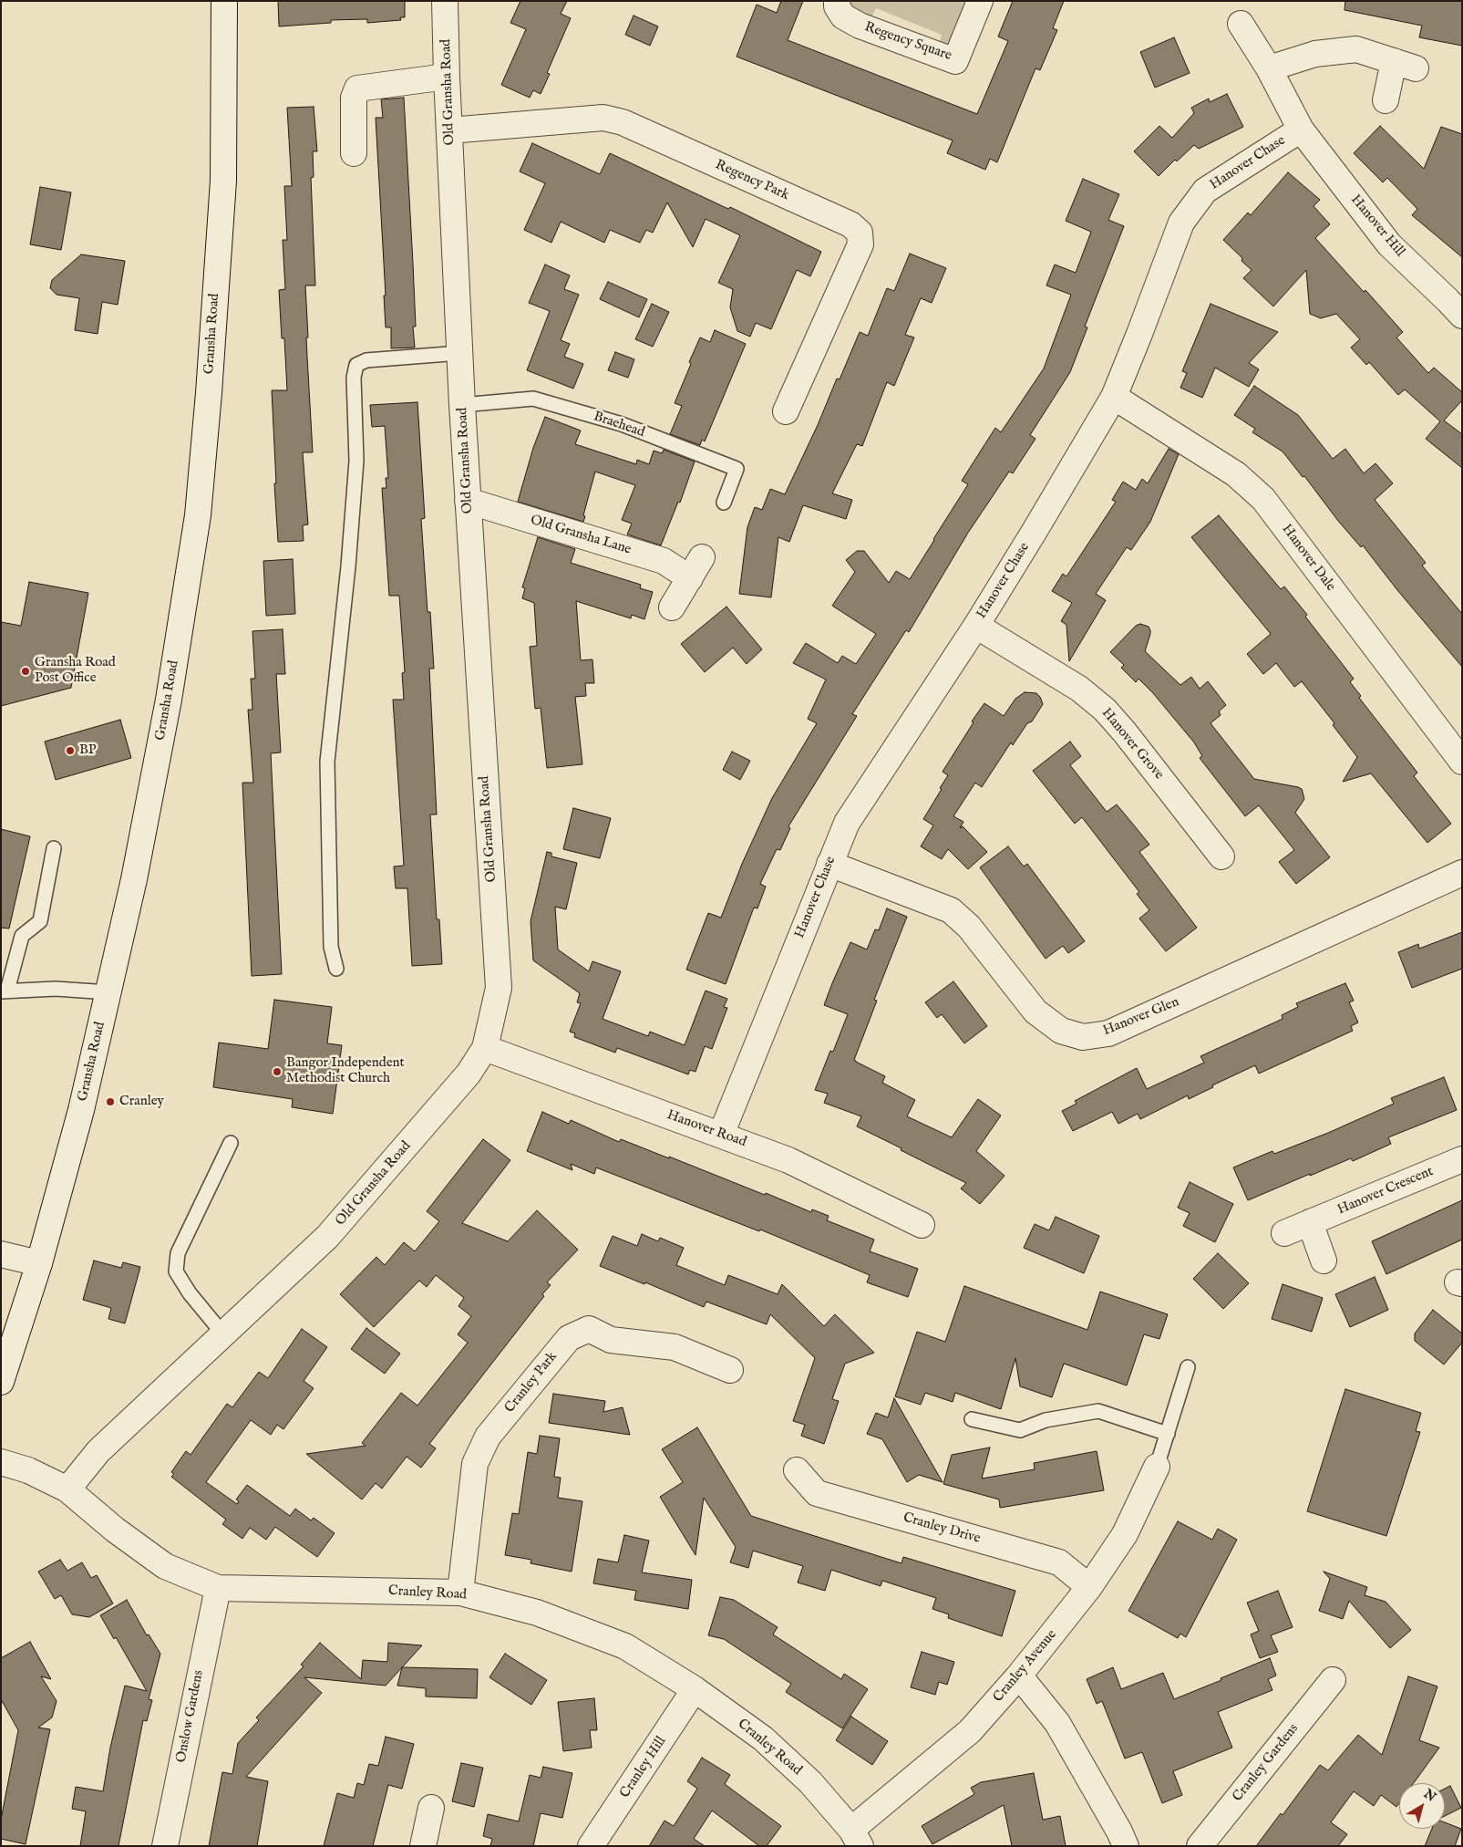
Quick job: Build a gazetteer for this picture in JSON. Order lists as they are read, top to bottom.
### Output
{
  "streets": {
    "street": [
      "Regency Square",
      "Old Gransha Road",
      "Hanover Chase",
      "Regency Park",
      "Hanover Hill",
      "Gransha Road",
      "Old Gransha Lane",
      "Hanover Dale",
      "Hanover Grove",
      "Hanover Glen",
      "Hanover Road",
      "Hanover Crescent",
      "Cranley Park",
      "Cranley Drive",
      "Cranley Road",
      "Cranley Avenue",
      "Onslow Gardens",
      "Cranley Gardens",
      "Cranley Hill"
    ],
    "lane": ["Braehead"]
  },
  "crossings": [
    ["Old Gransha Road", "Regency Park"],
    ["Old Gransha Road", "Braehead"],
    ["Old Gransha Road", "Old Gransha Lane"],
    ["Old Gransha Road", "Hanover Road"],
    ["Old Gransha Road", "Cranley Road"],
    ["Hanover Chase", "Hanover Hill"],
    ["Hanover Chase", "Hanover Dale"],
    ["Hanover Chase", "Hanover Grove"],
    ["Hanover Chase", "Hanover Glen"],
    ["Hanover Chase", "Hanover Road"],
    ["Cranley Park", "Cranley Road"],
    ["Cranley Drive", "Cranley Avenue"],
    ["Cranley Road", "Cranley Avenue"],
    ["Cranley Road", "Onslow Gardens"],
    ["Cranley Road", "Cranley Hill"]
  ],
  "places": [
    "Gransha Road Post Office",
    "BP",
    "Bangor Independent Methodist Church",
    "Cranley"
  ],
  "north": "top right"
}
